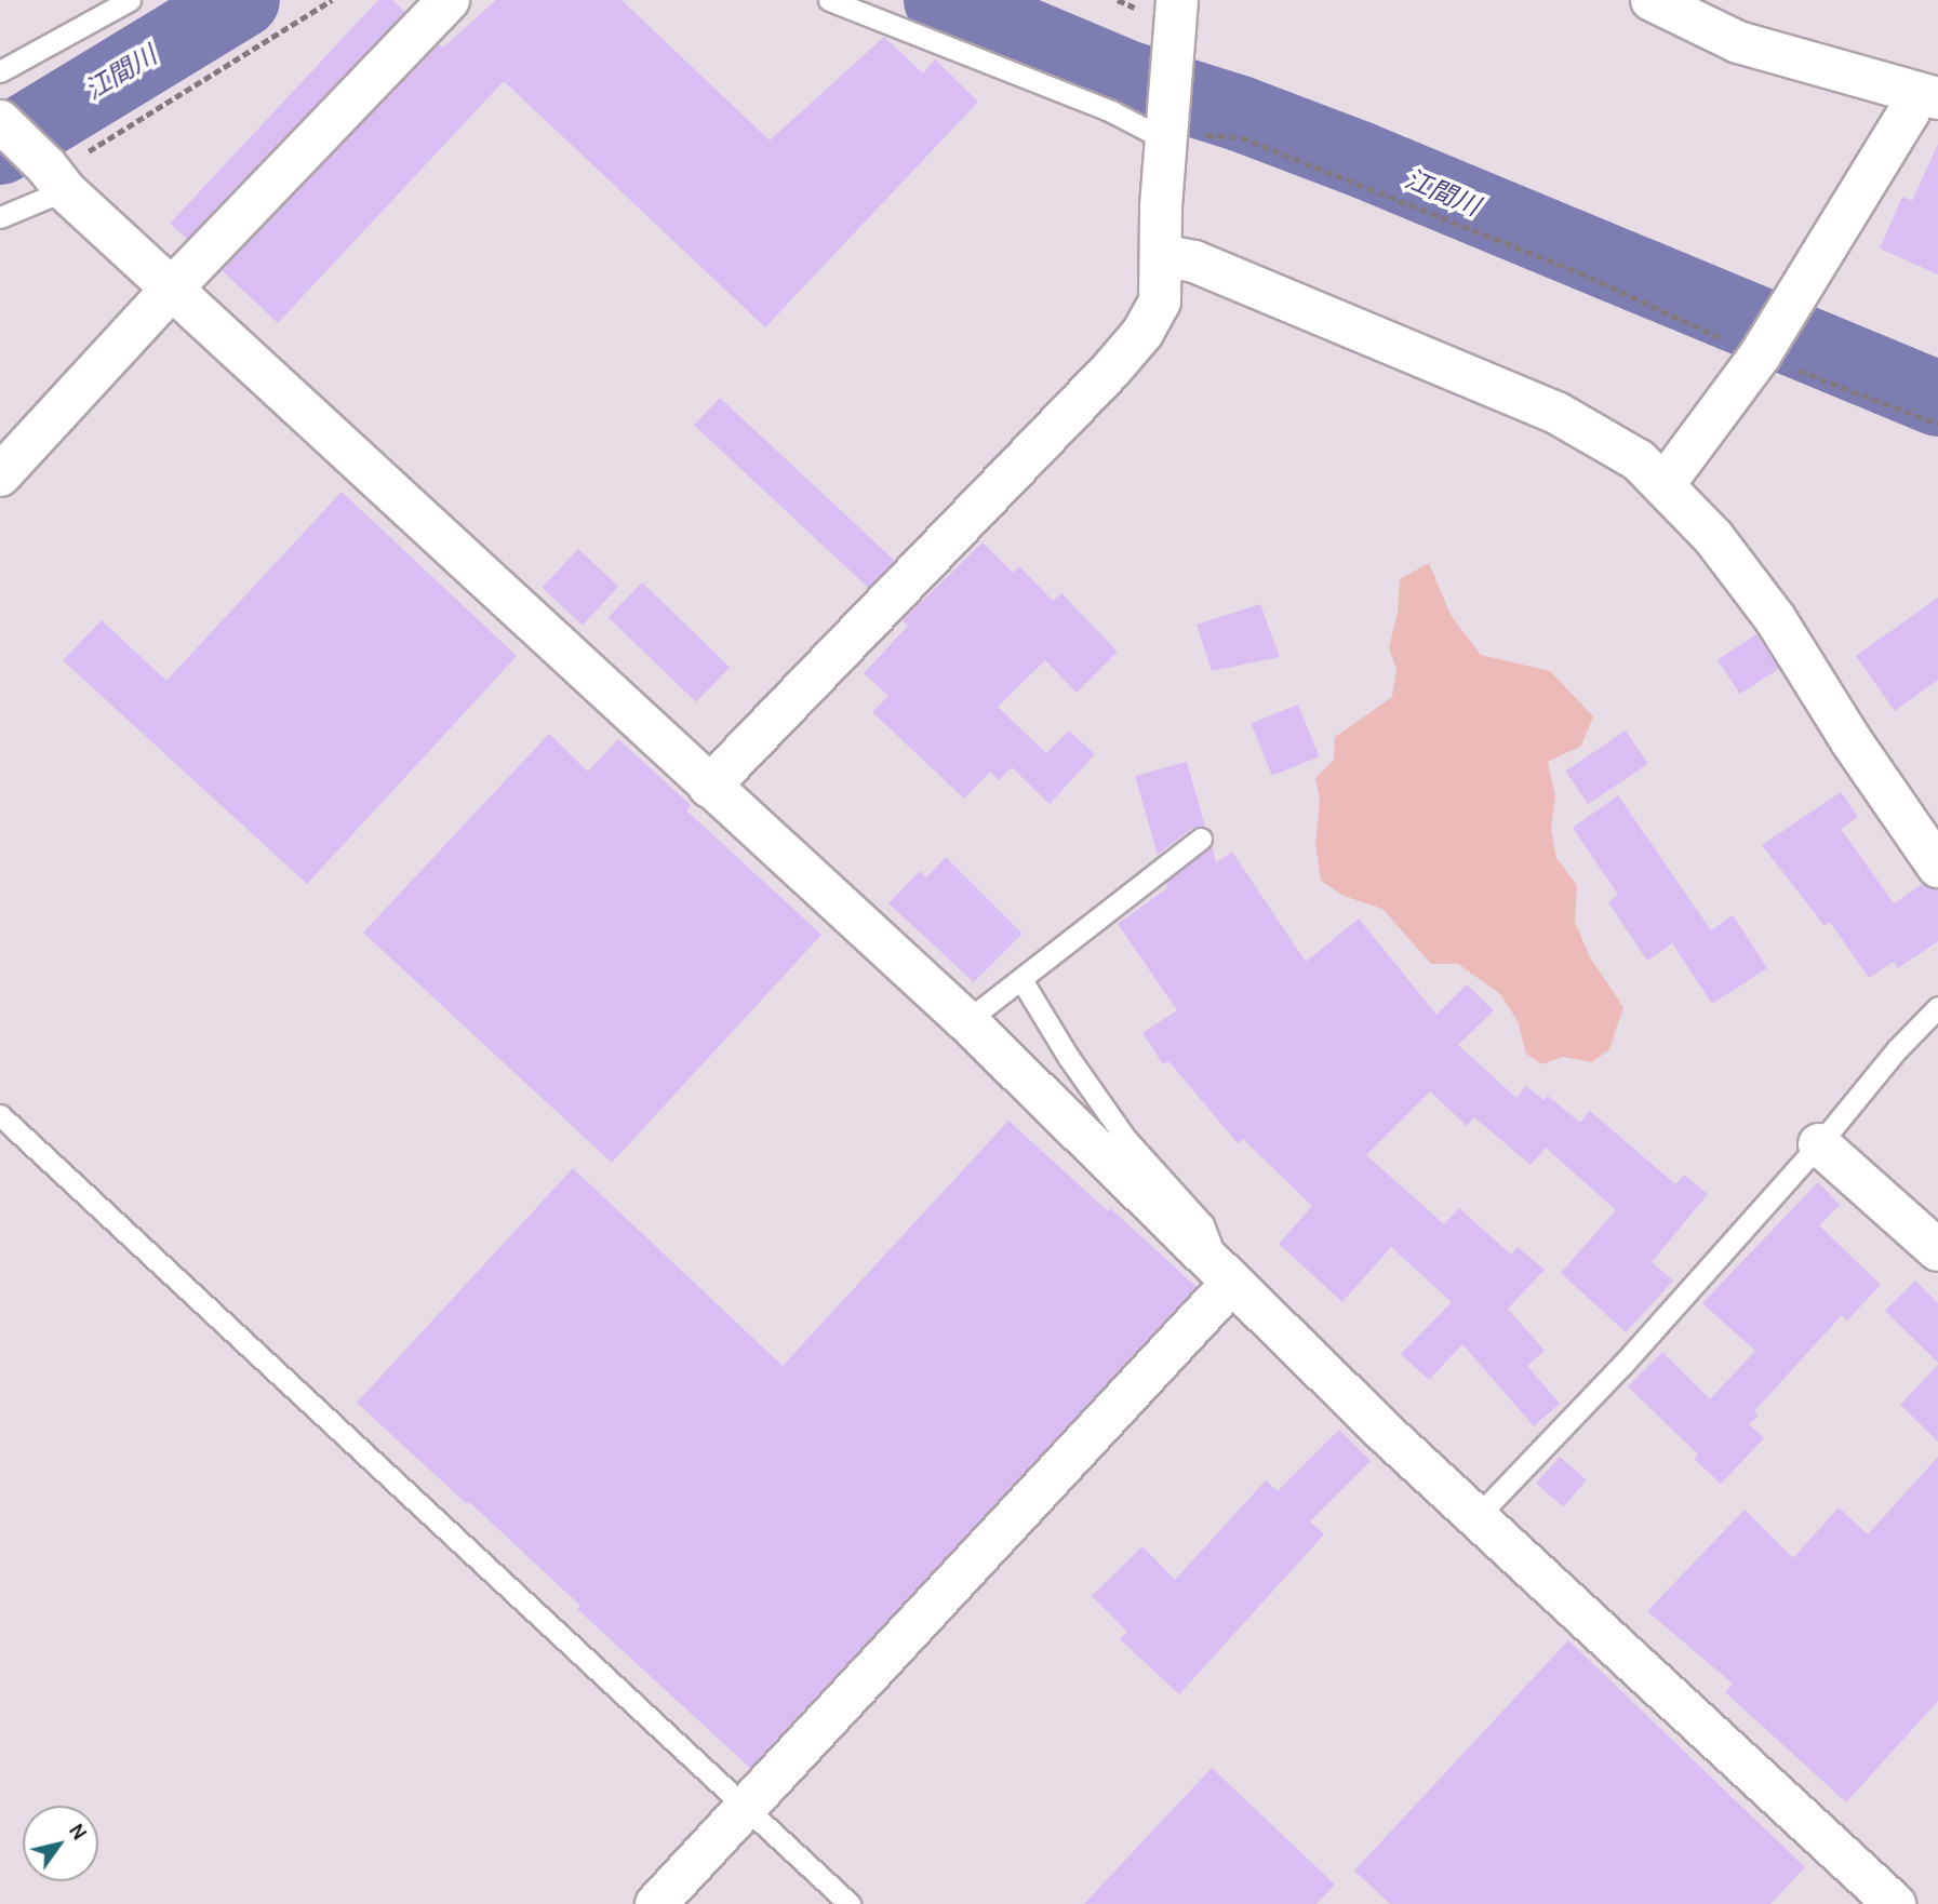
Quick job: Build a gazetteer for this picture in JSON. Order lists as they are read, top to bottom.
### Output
{
  "water": ["江間川"],
  "north": "top right"
}
